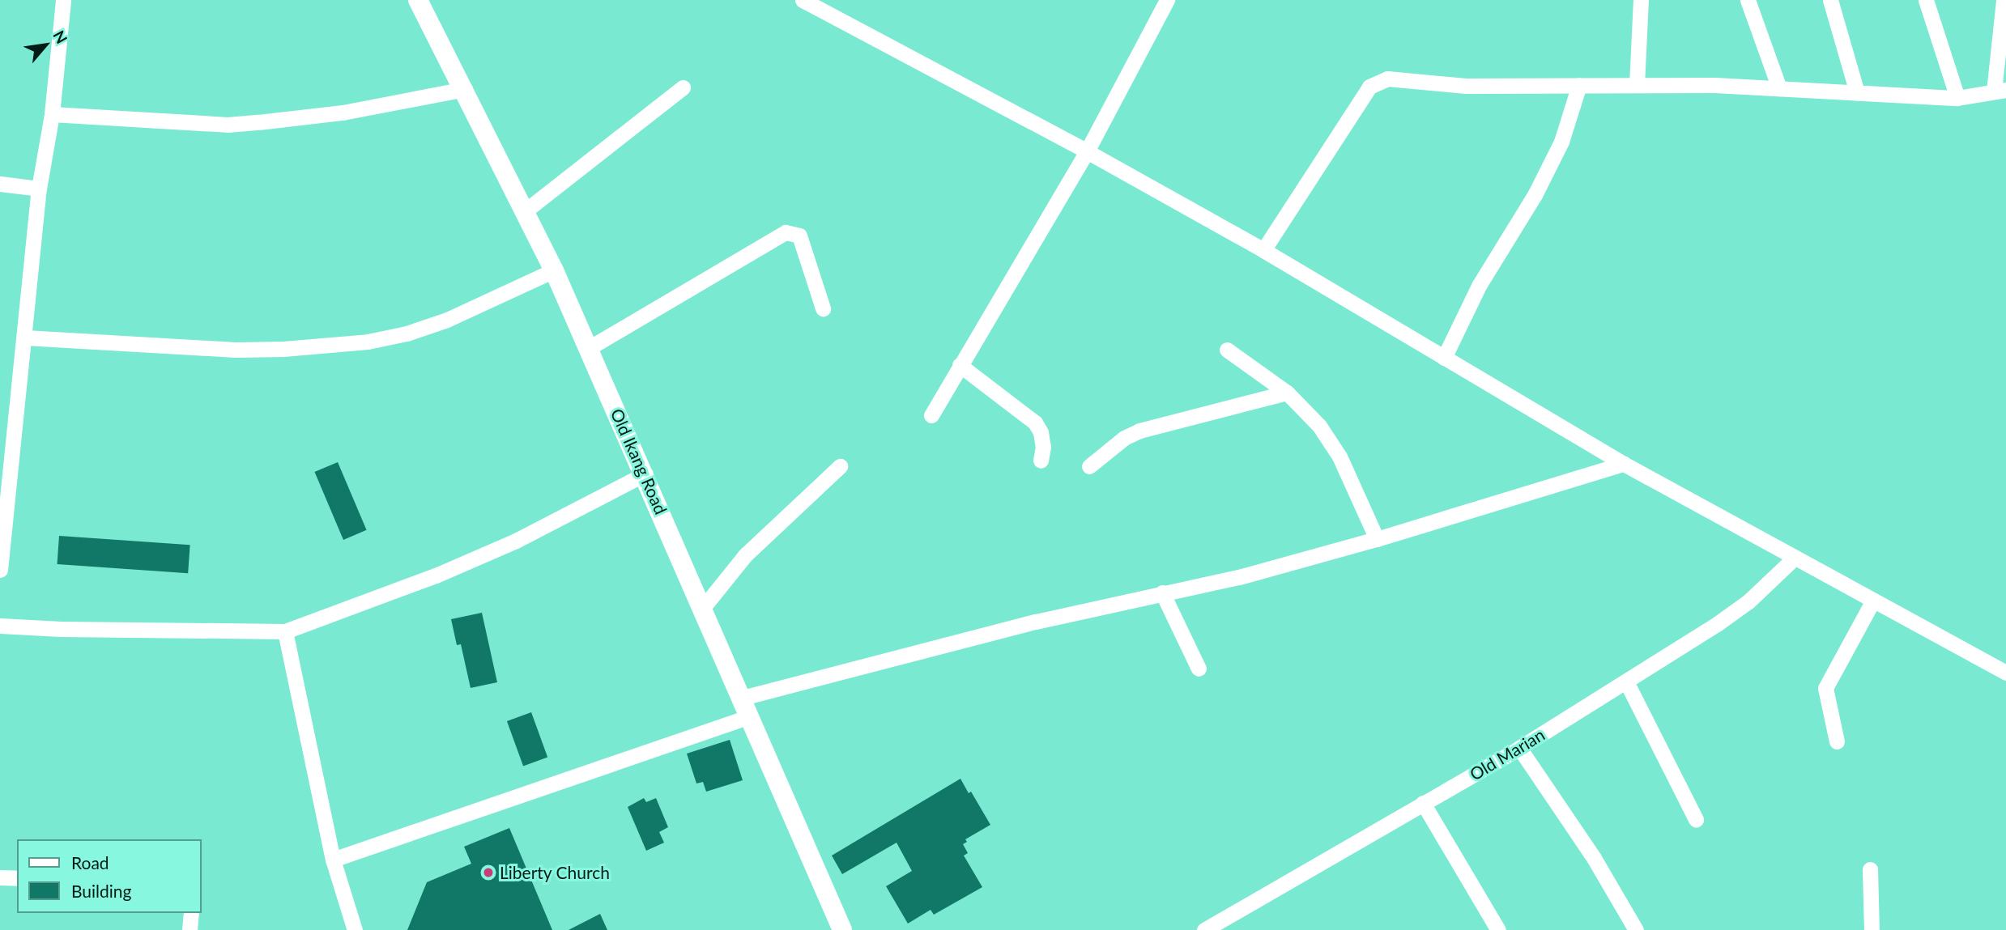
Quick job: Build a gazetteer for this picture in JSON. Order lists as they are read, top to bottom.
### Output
{
  "streets": {
    "street": ["Old Ikang Road", "Old Marian"]
  },
  "places": ["Liberty Church"],
  "legend": ["Road", "Building"],
  "north": "top right"
}
